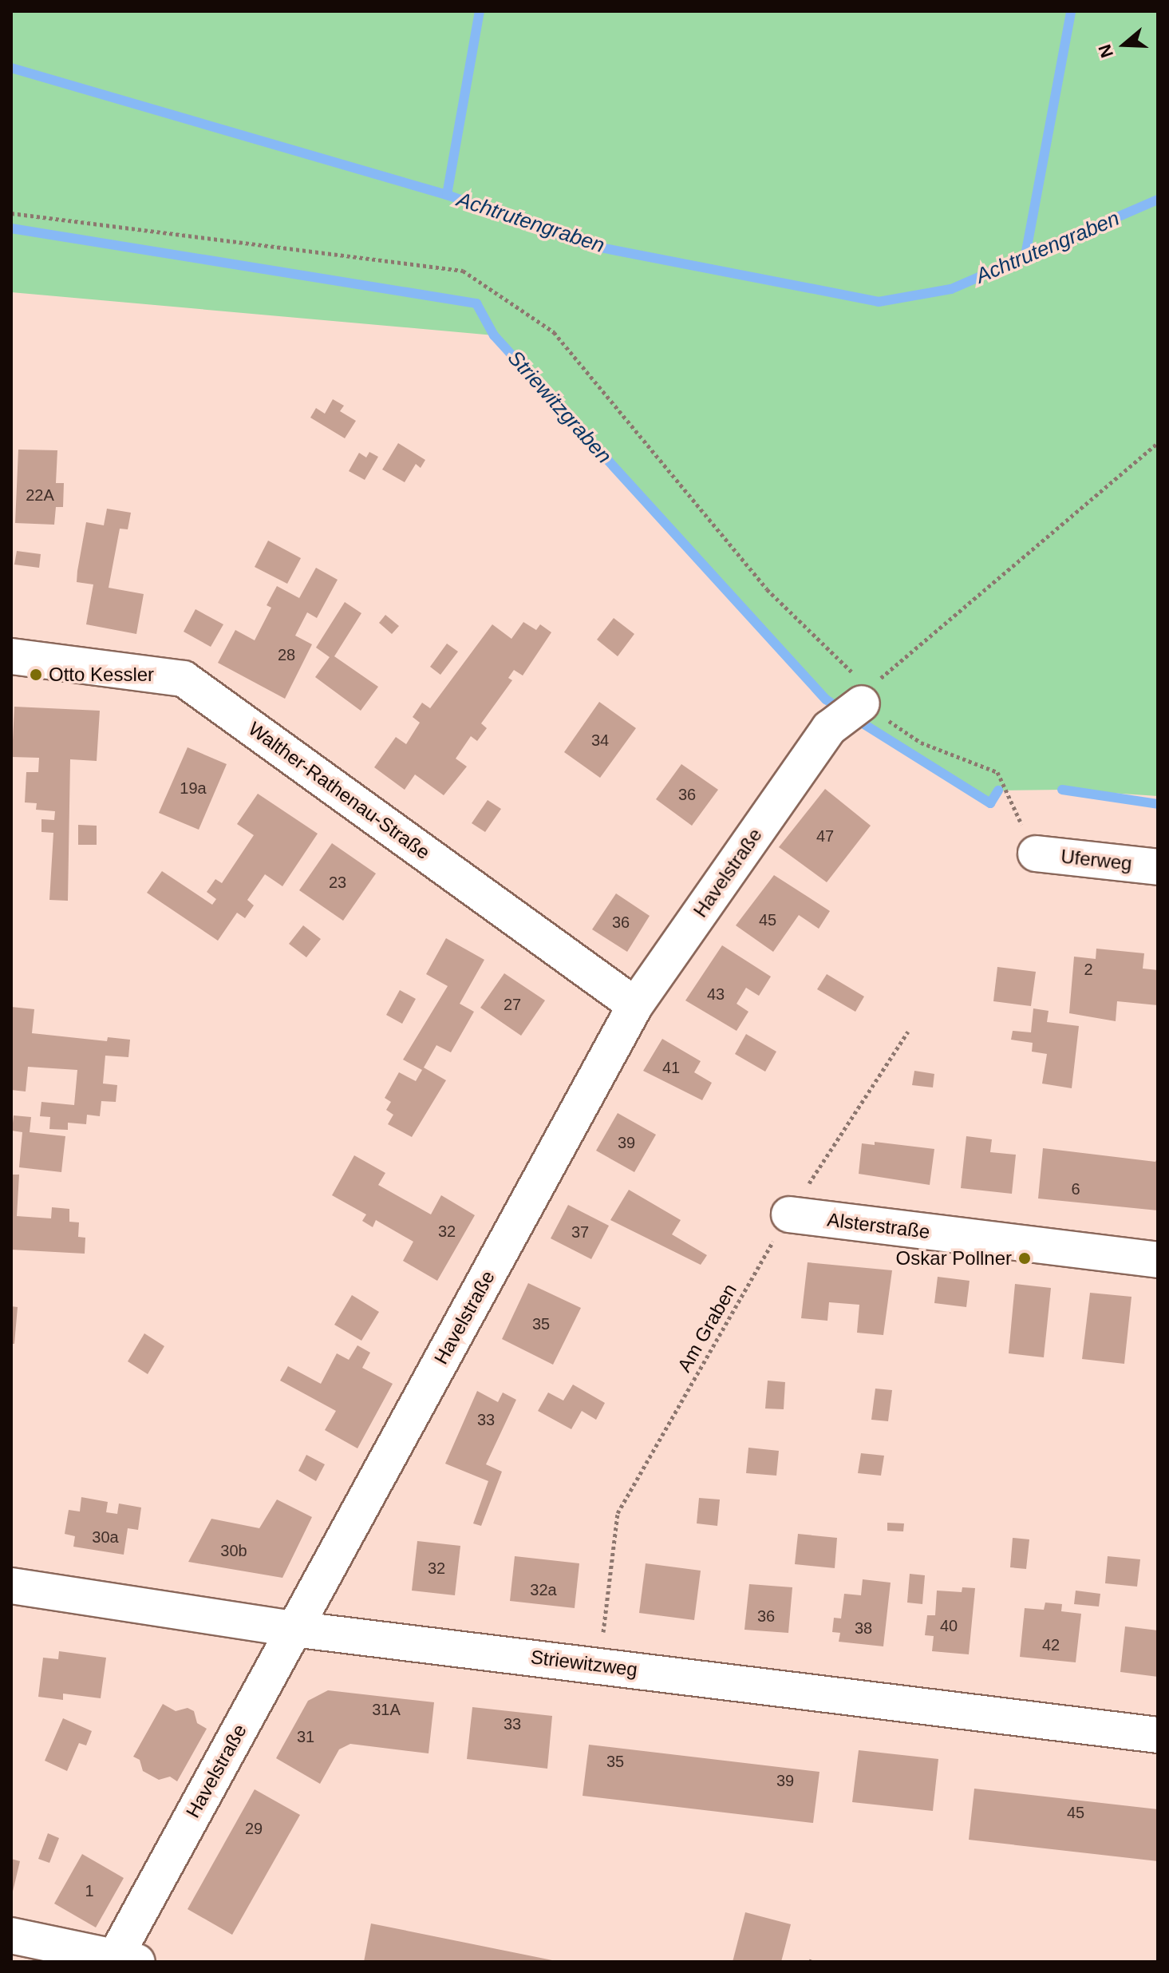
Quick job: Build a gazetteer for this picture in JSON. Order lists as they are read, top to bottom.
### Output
{
  "streets": {
    "street": [
      "Walther-Rathenau-Straße",
      "Uferweg",
      "Havelstraße",
      "Alsterstraße",
      "Striewitzweg"
    ],
    "path": ["Am Graben"]
  },
  "crossings": [
    ["Walther-Rathenau-Straße", "Havelstraße"],
    ["Havelstraße", "Striewitzweg"],
    ["Alsterstraße", "Am Graben"],
    ["Am Graben", "Striewitzweg"]
  ],
  "water": ["Achtrutengraben", "Striewitzgraben"],
  "places": ["Otto Kessler", "Oskar Pollner"],
  "house_numbers": [
    "22A",
    "28",
    "34",
    "19a",
    "36",
    "47",
    "23",
    "45",
    "36",
    "2",
    "43",
    "27",
    "41",
    "39",
    "6",
    "32",
    "37",
    "35",
    "33",
    "30a",
    "30b",
    "32",
    "32a",
    "36",
    "40",
    "38",
    "42",
    "31A",
    "33",
    "31",
    "35",
    "39",
    "45",
    "29",
    "1"
  ],
  "north": "left"
}
